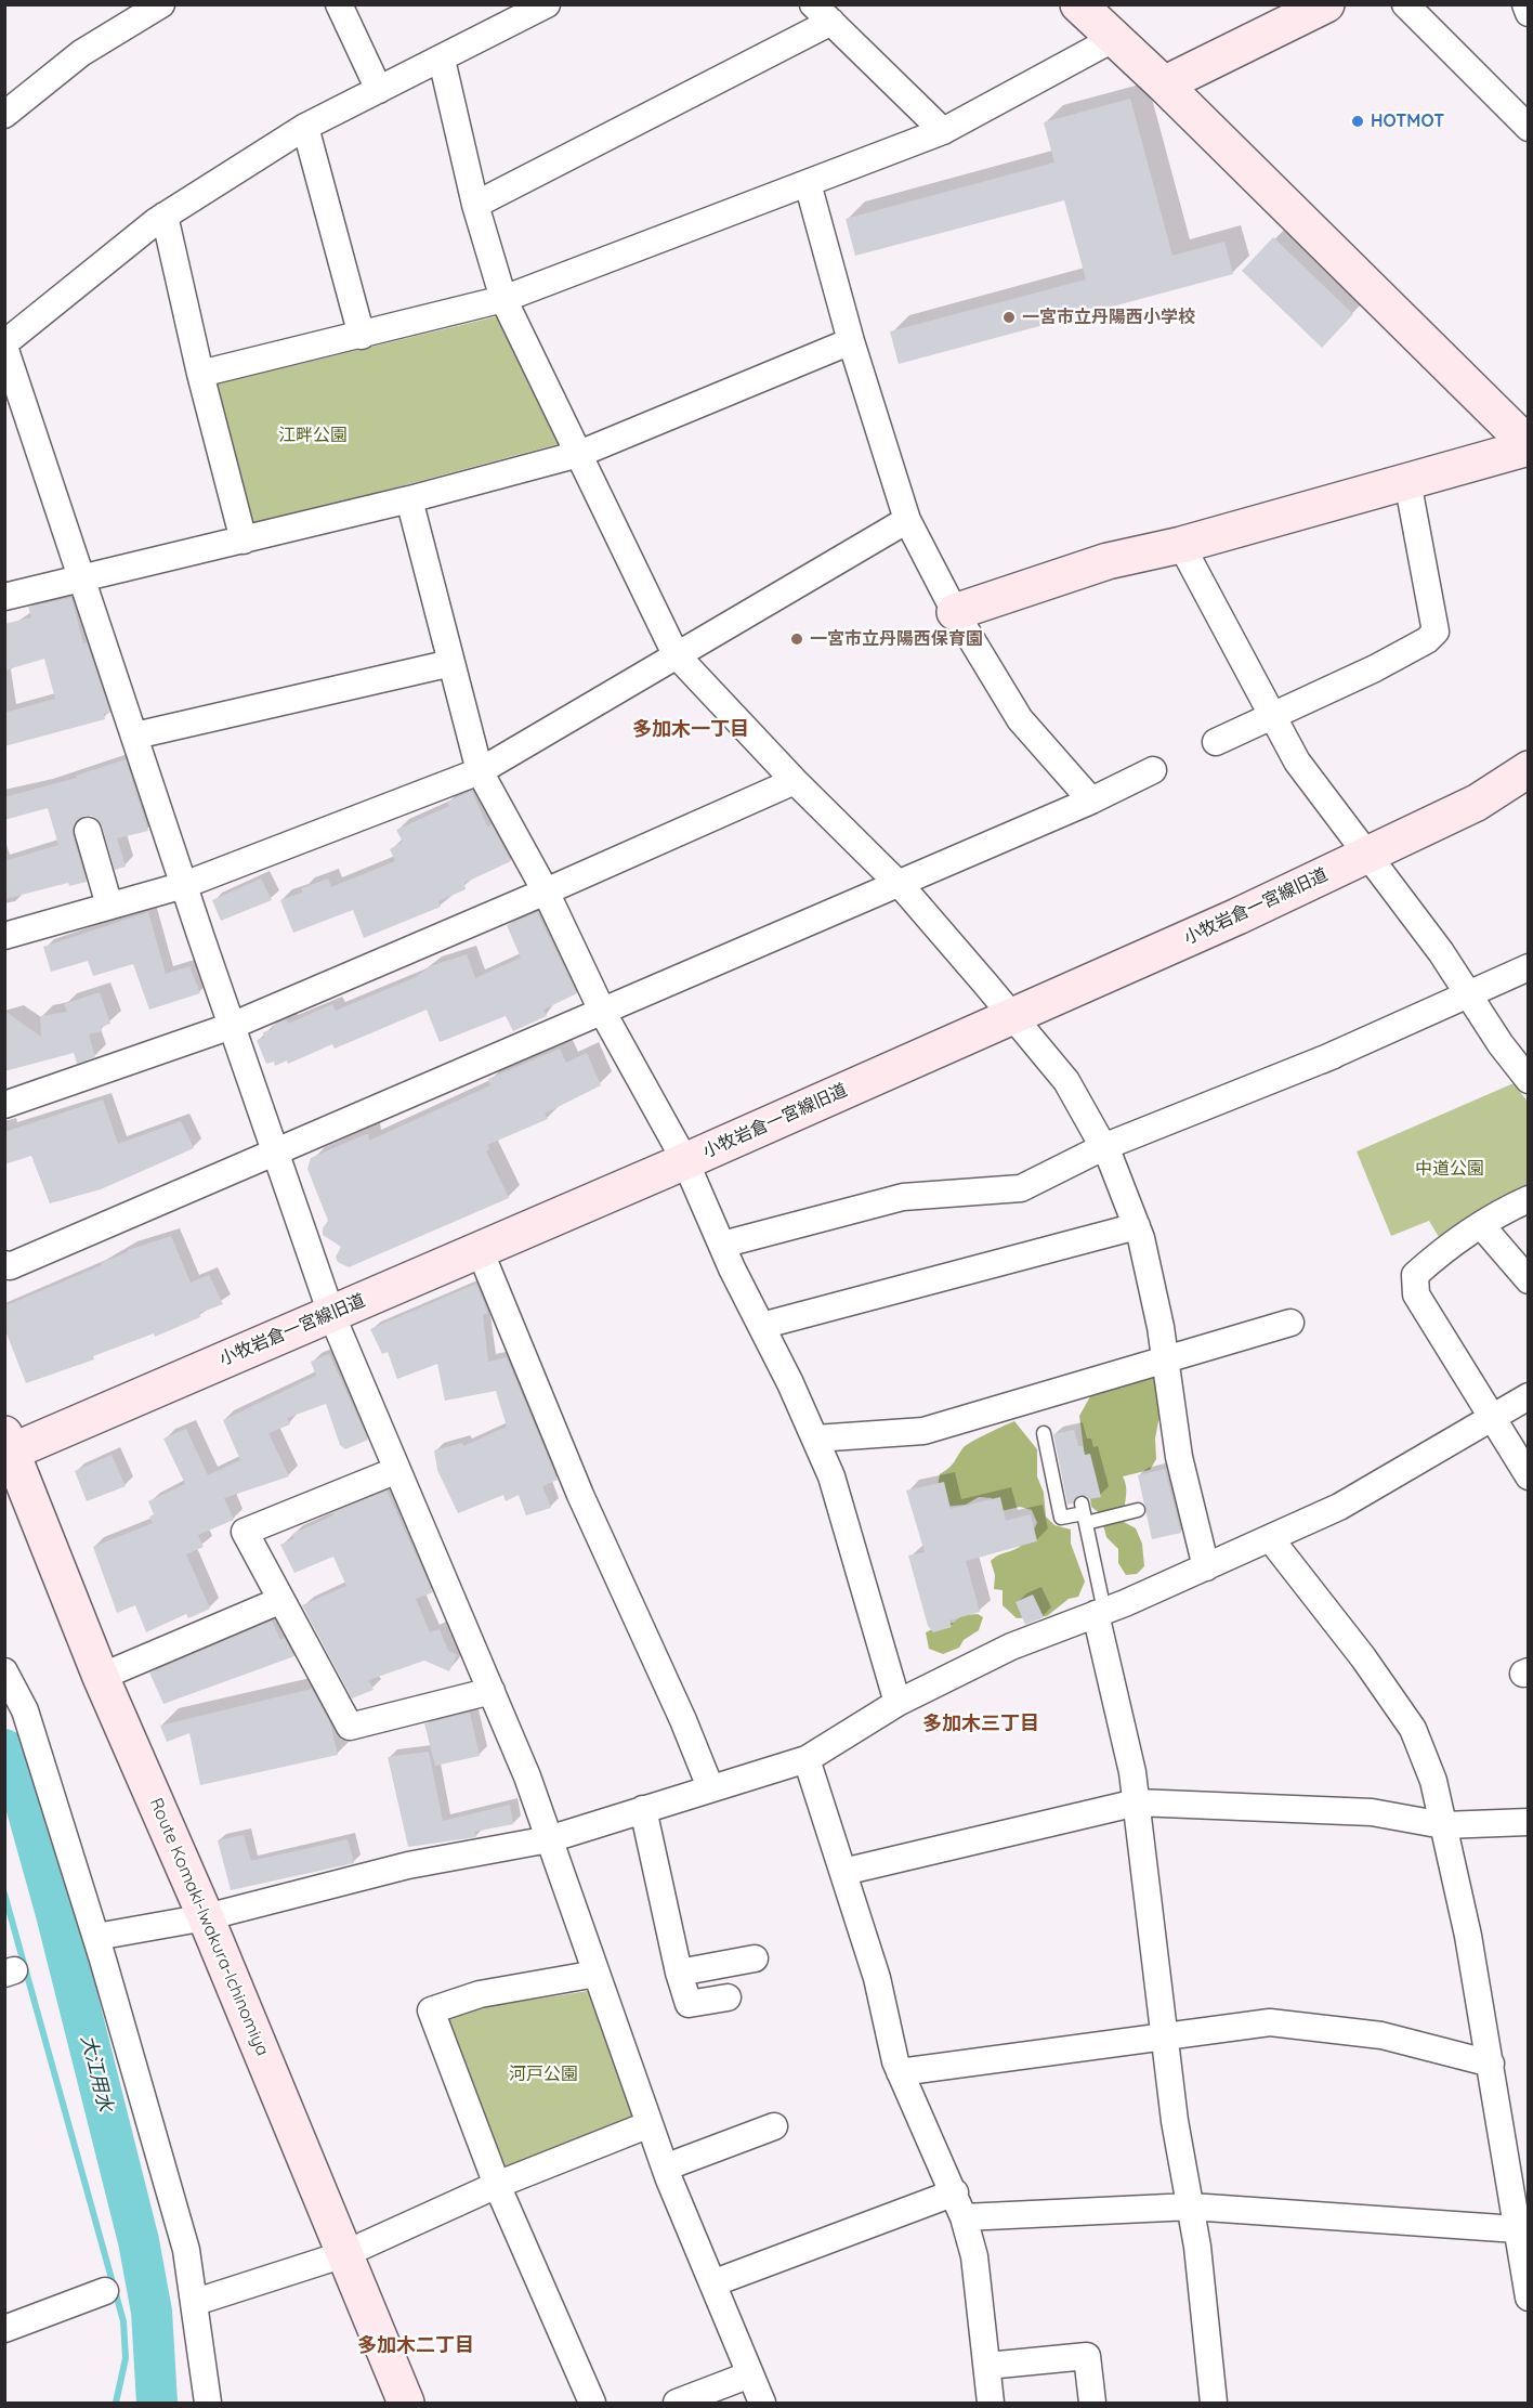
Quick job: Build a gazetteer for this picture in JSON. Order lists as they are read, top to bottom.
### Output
{
  "streets": {
    "street": ["小牧岩倉一宮線旧道", "Route Komaki-Iwakura-Ichinomiya"]
  },
  "crossings": [
    ["小牧岩倉一宮線旧道", "Route Komaki-Iwakura-Ichinomiya"]
  ],
  "districts": ["多加木一丁目", "多加木三丁目", "多加木二丁目"],
  "water": ["大江用水"],
  "parks": ["江畔公園", "中道公園", "河戸公園"],
  "places": ["HOTMOT", "一宮市立丹陽西小学校", "一宮市立丹陽西保育園"]
}
